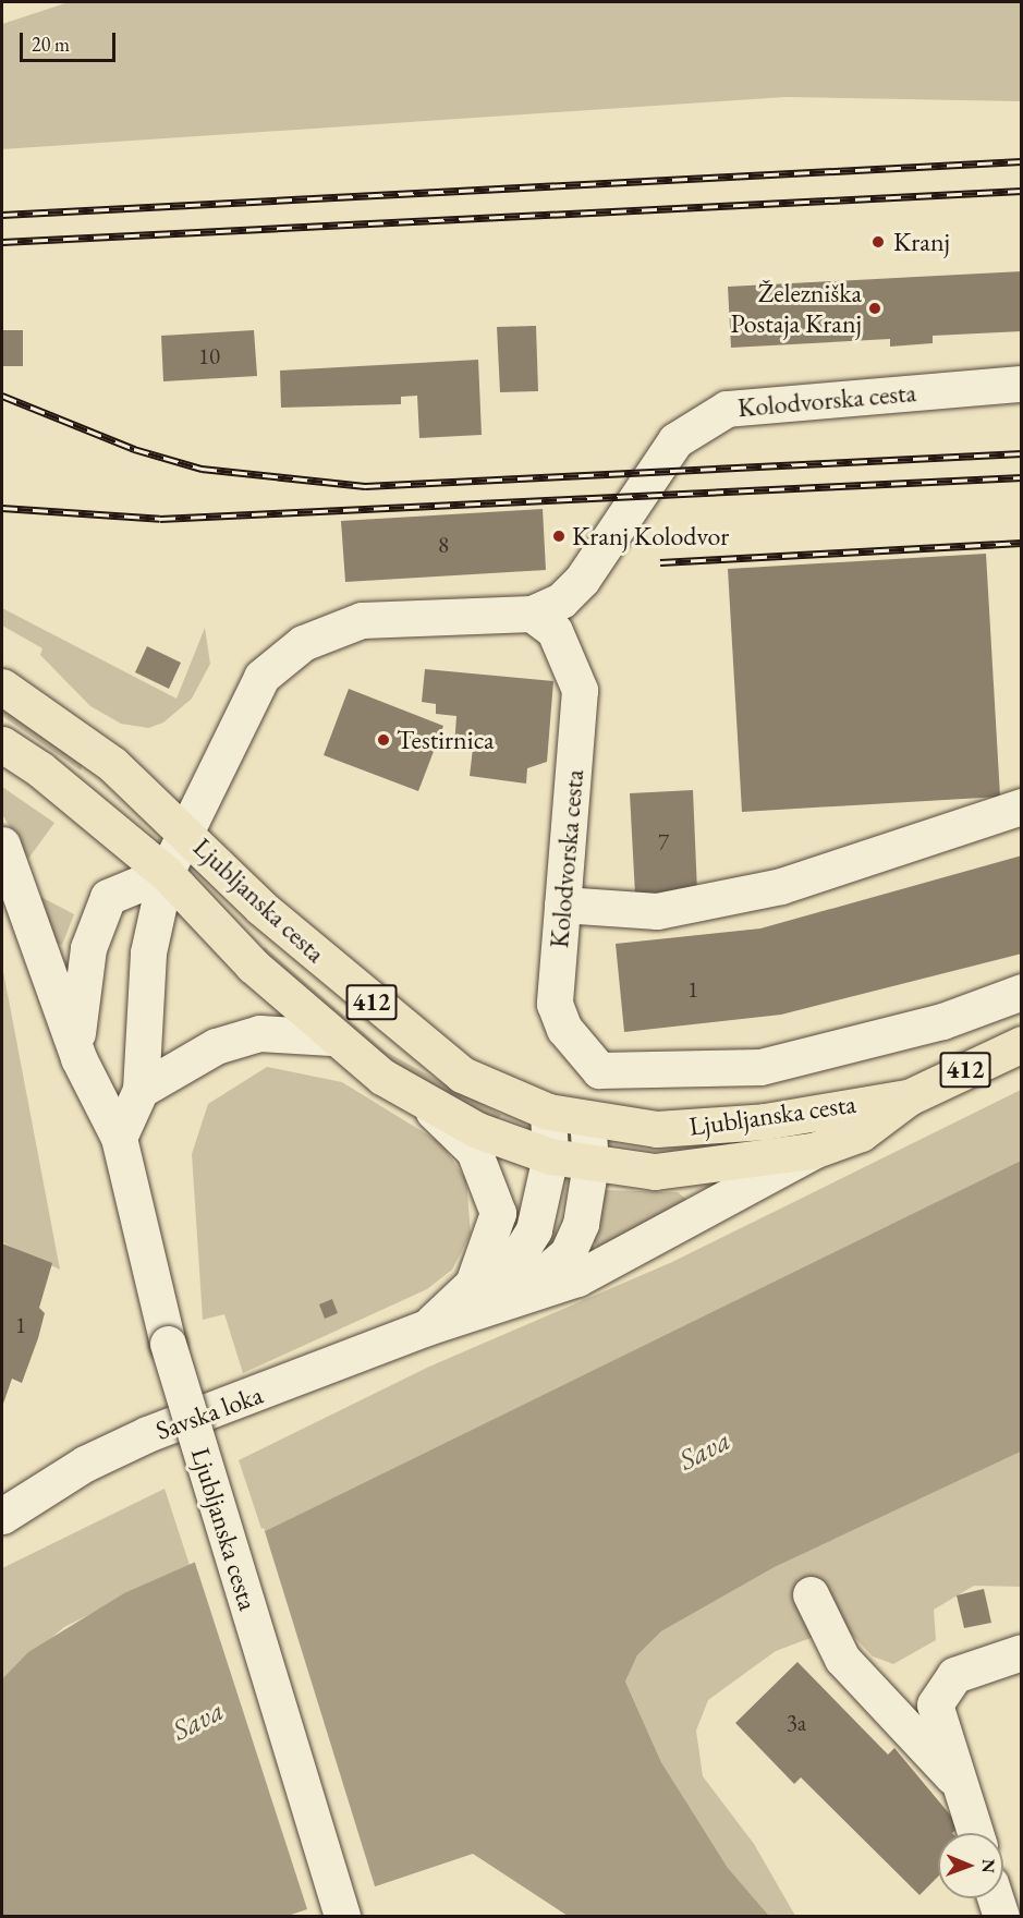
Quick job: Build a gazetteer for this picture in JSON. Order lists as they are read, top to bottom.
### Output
{
  "streets": {
    "main road": ["Ljubljanska cesta", "412"],
    "street": ["Kolodvorska cesta", "Savska loka"]
  },
  "crossings": [
    ["Kolodvorska cesta", "Ljubljanska cesta"],
    ["Ljubljanska cesta", "412"],
    ["412", "Savska loka"]
  ],
  "water": ["Sava"],
  "places": [
    "Kranj",
    "Železniška Postaja Kranj",
    "Kranj Kolodvor",
    "Testirnica"
  ],
  "house_numbers": [
    "10",
    "8",
    "7",
    "1",
    "1",
    "3a"
  ],
  "scale_bar": "20 m",
  "north": "right"
}
